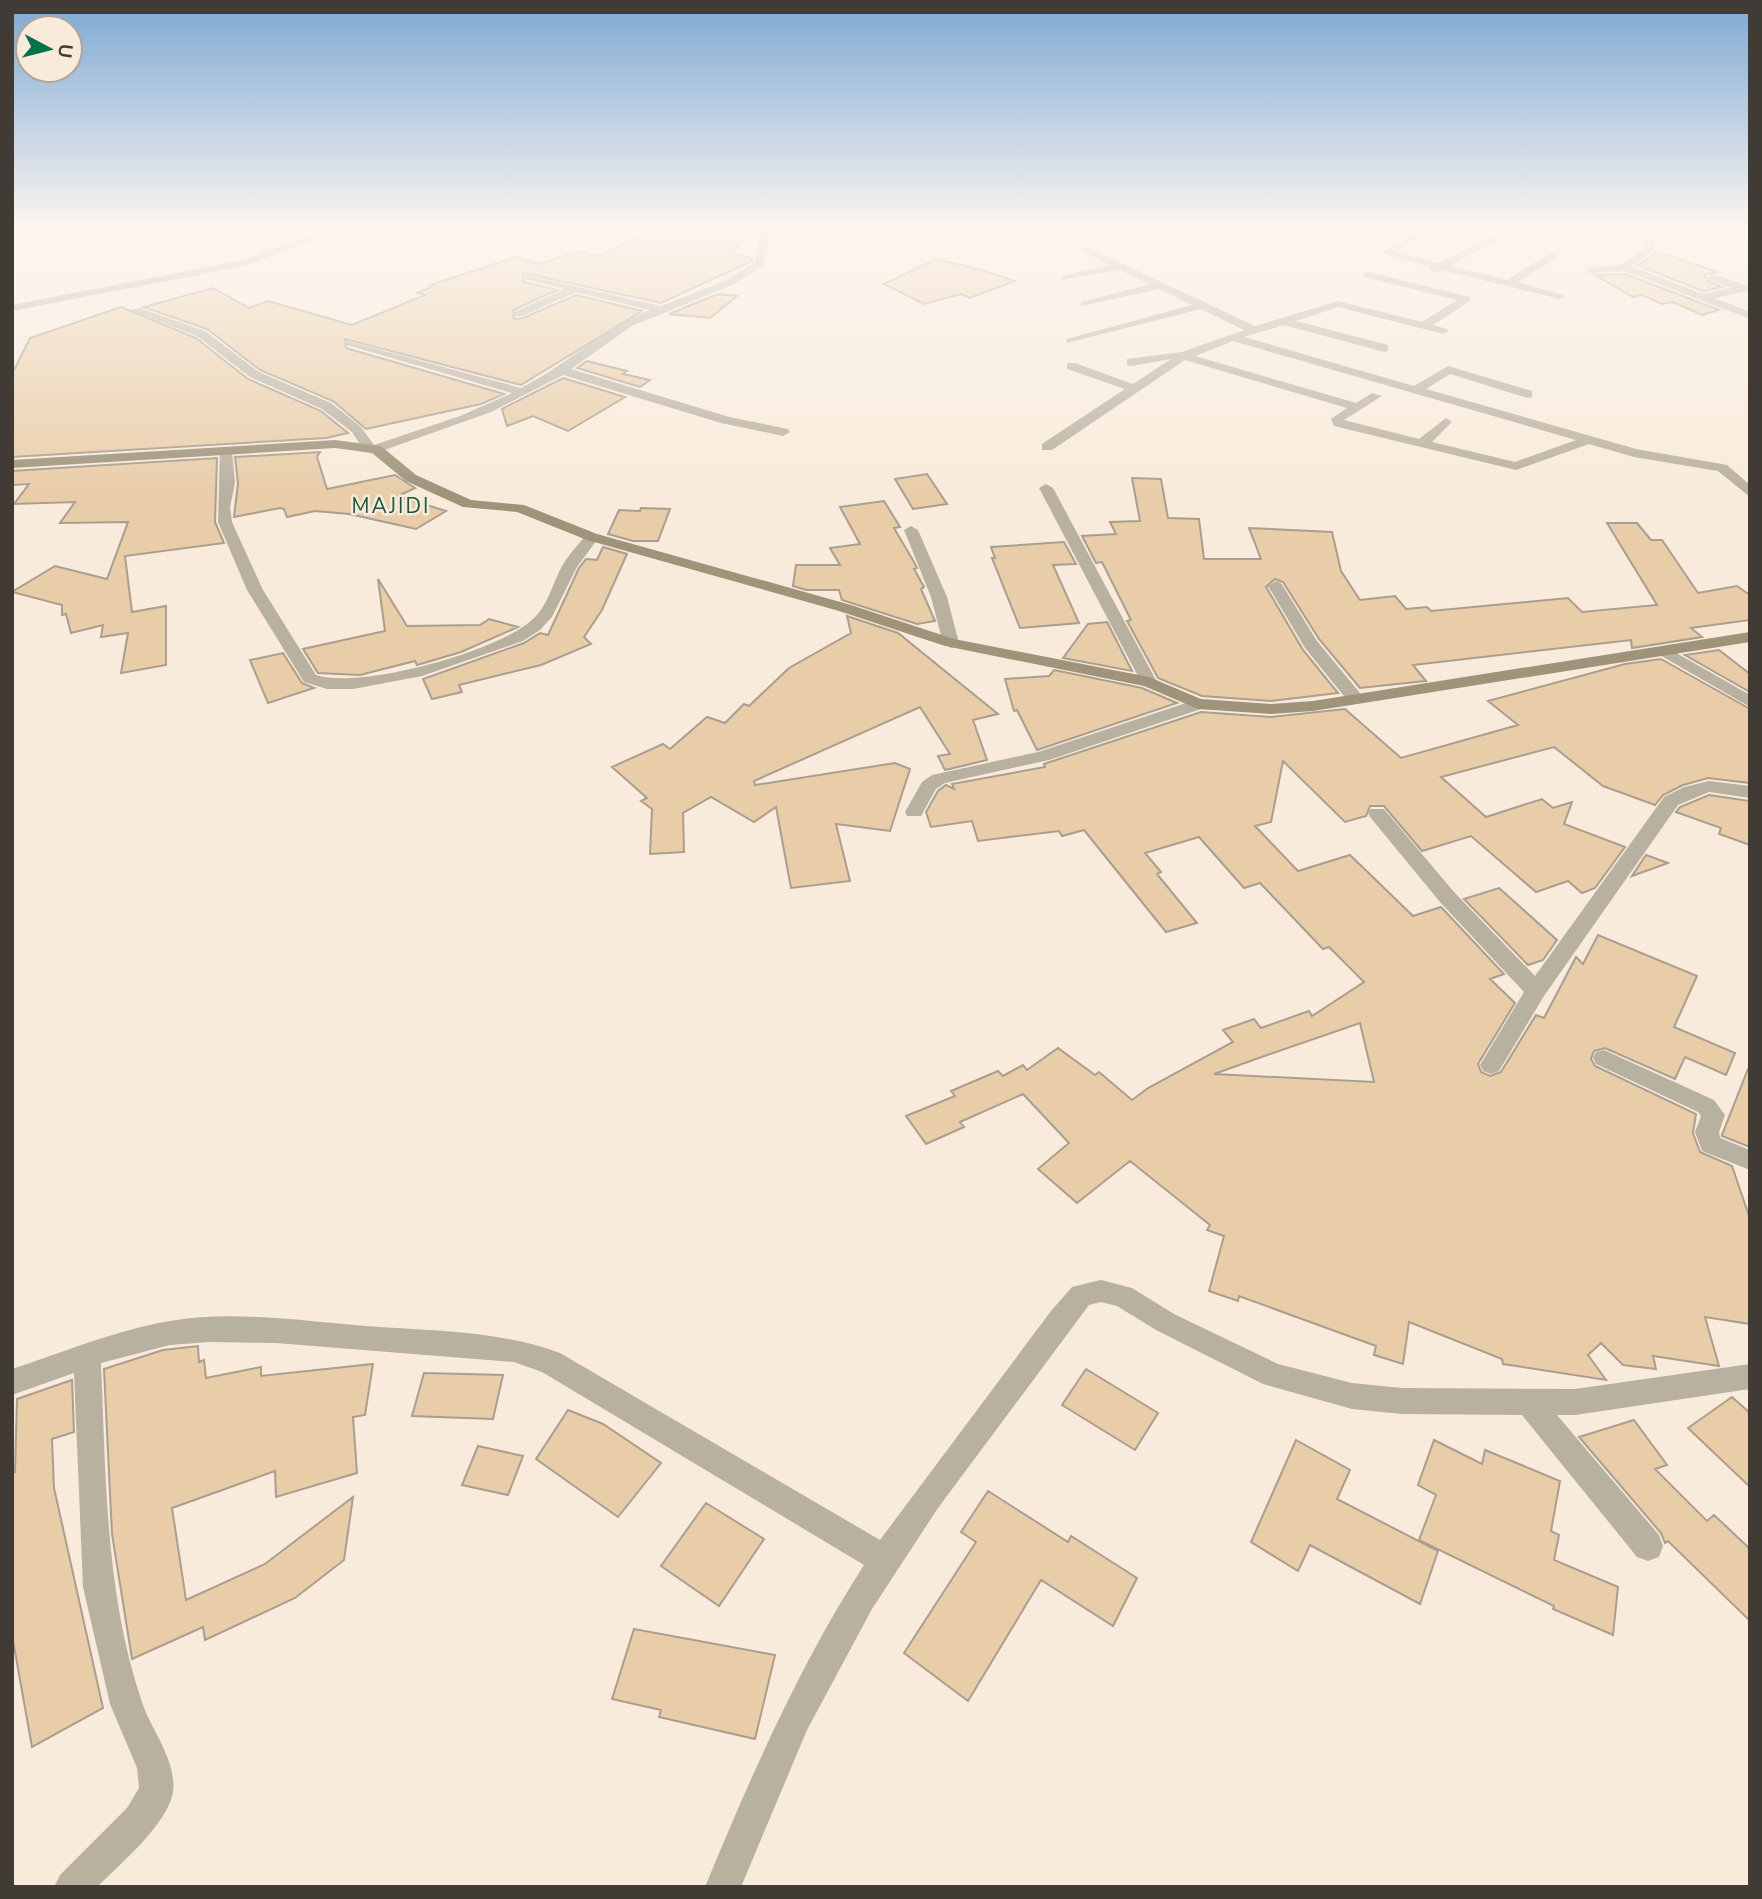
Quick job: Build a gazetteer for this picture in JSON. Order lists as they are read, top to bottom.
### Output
{
  "districts": ["MAJIDI"],
  "north": "right"
}
